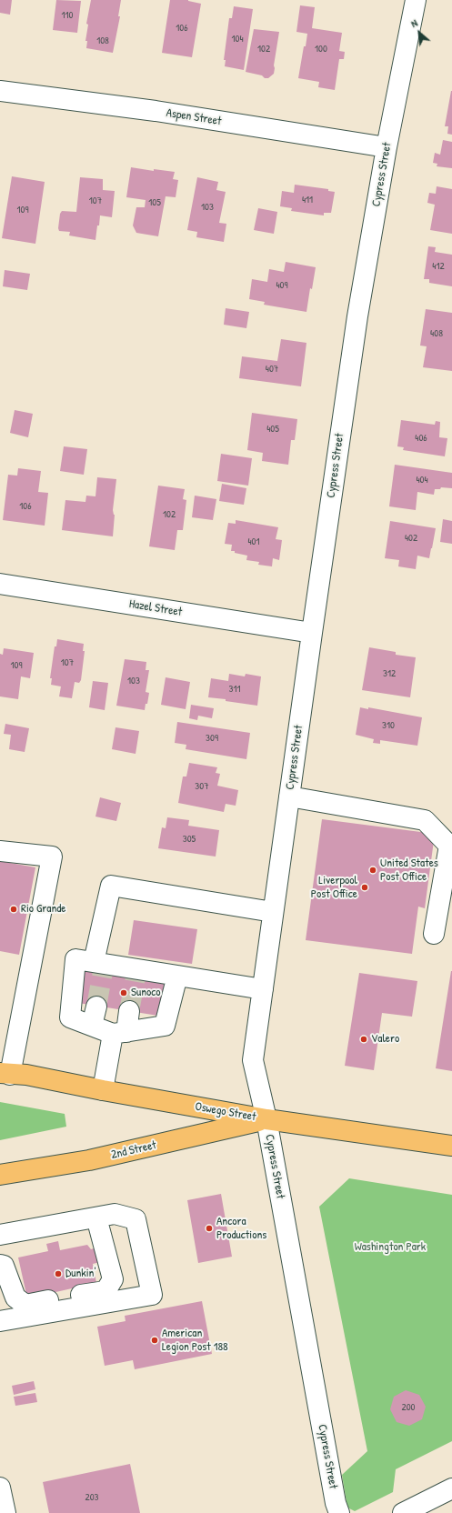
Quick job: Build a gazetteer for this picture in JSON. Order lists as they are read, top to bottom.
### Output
{
  "streets": {
    "main road": ["Oswego Street", "2nd Street"],
    "street": ["Aspen Street", "Cypress Street", "Hazel Street"]
  },
  "crossings": [
    ["Aspen Street", "Cypress Street"],
    ["Cypress Street", "Hazel Street"],
    ["Cypress Street", "Oswego Street"],
    ["Cypress Street", "2nd Street"],
    ["Oswego Street", "2nd Street"]
  ],
  "parks": ["Washington Park"],
  "places": [
    "United States Post Office",
    "Liverpool Post Office",
    "Rio Grande",
    "Sunoco",
    "Valero",
    "Ancora Productions",
    "Dunkin'",
    "American Legion Post 188"
  ],
  "house_numbers": [
    "110",
    "106",
    "104",
    "108",
    "102",
    "100",
    "411",
    "107",
    "105",
    "103",
    "109",
    "412",
    "409",
    "408",
    "407",
    "405",
    "406",
    "404",
    "106",
    "102",
    "402",
    "401",
    "107",
    "109",
    "312",
    "103",
    "311",
    "310",
    "309",
    "307",
    "305",
    "200",
    "203"
  ],
  "north": "top left"
}
